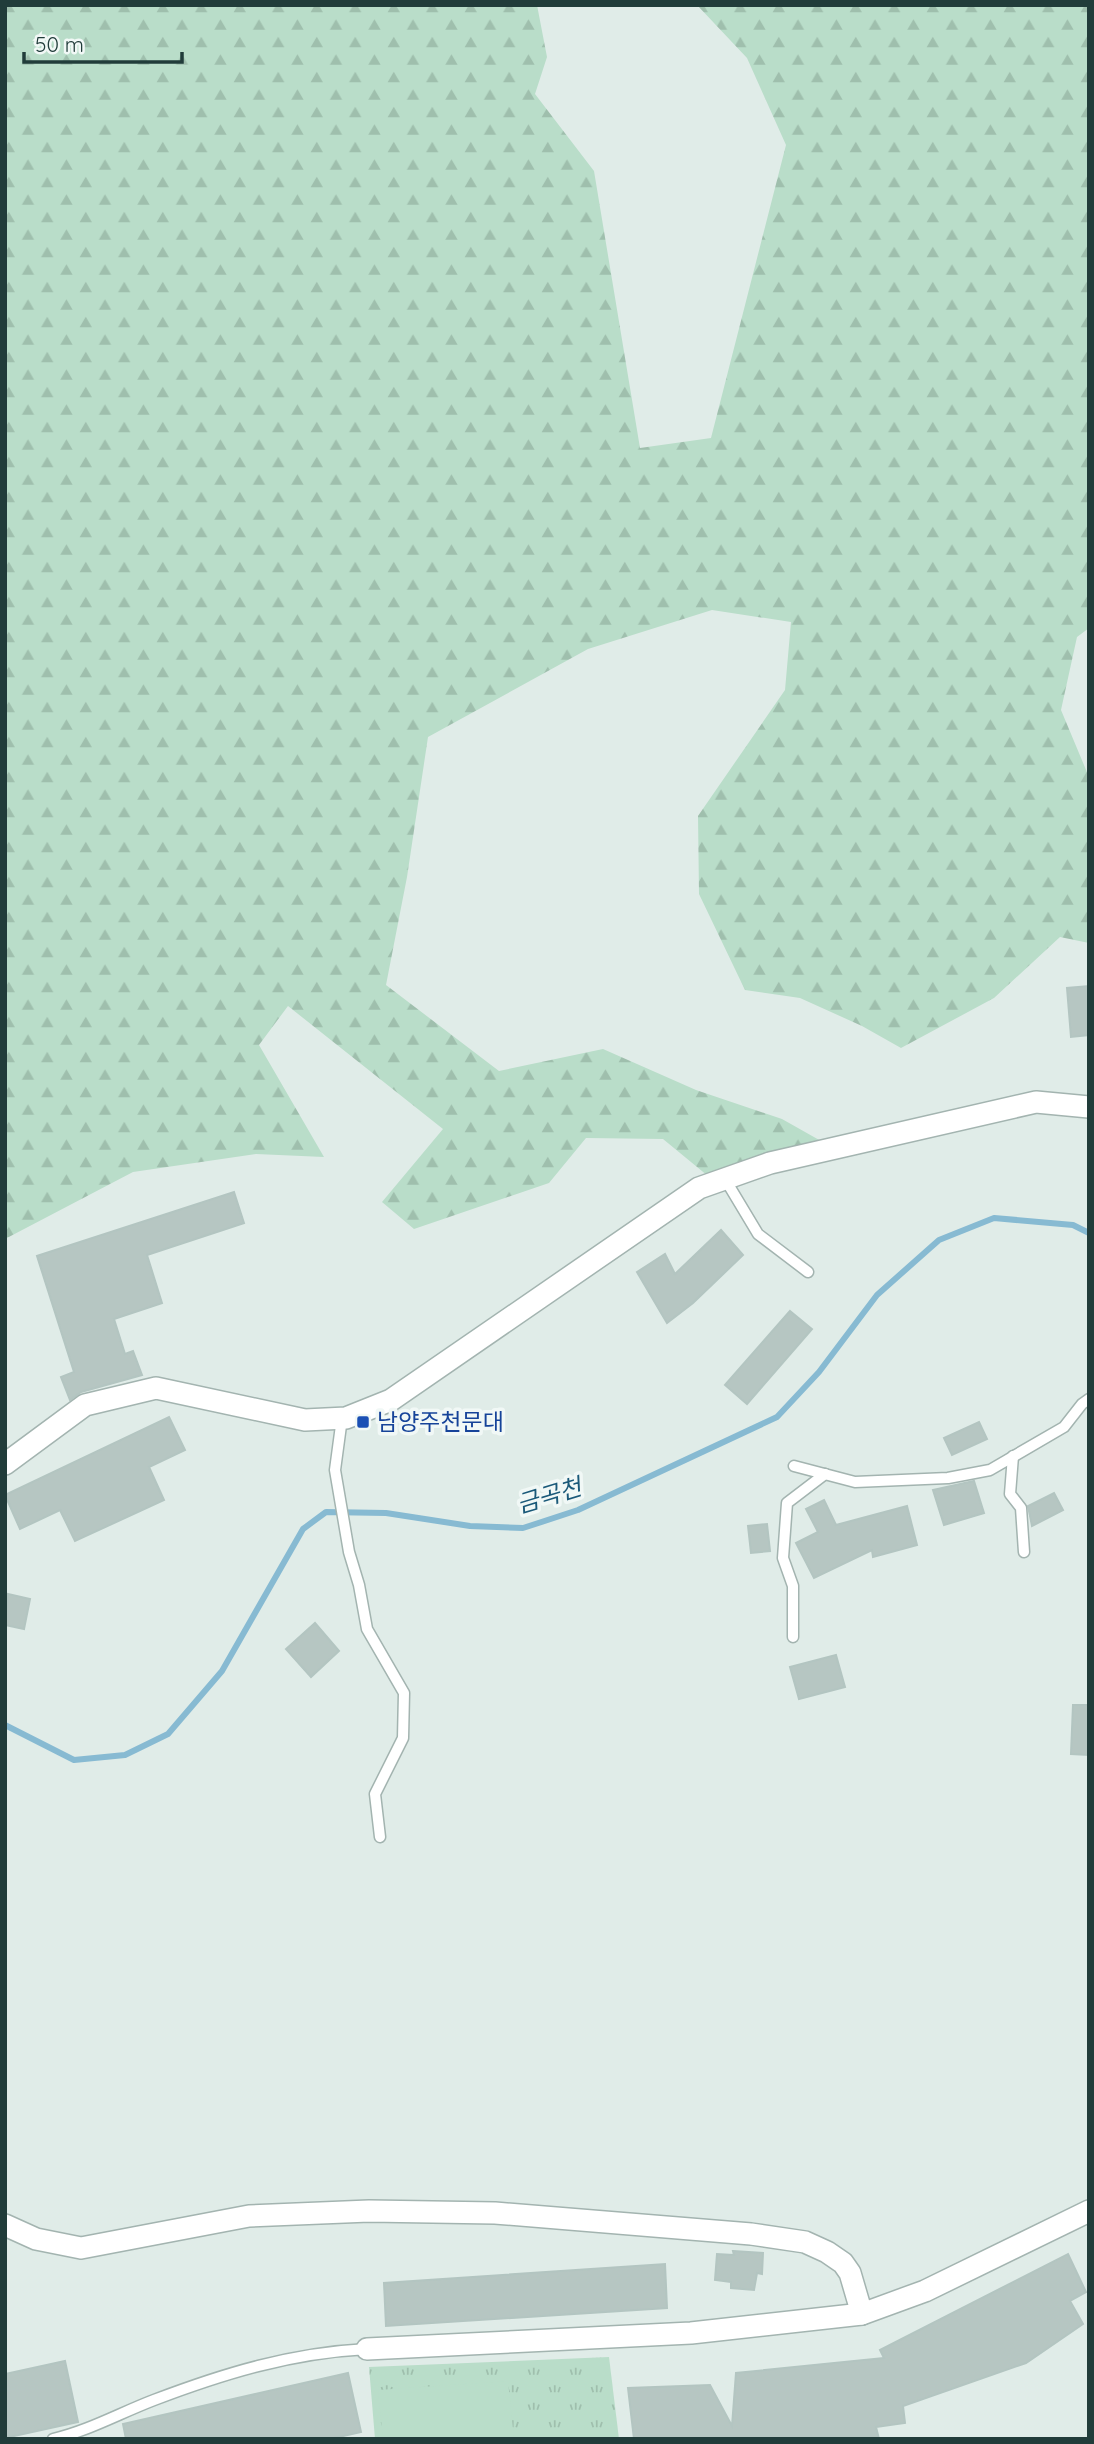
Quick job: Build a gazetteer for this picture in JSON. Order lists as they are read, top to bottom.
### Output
{
  "water": ["금곡천"],
  "places": {
    "transit": ["남양주천문대"]
  },
  "scale_bar": "50 m"
}
